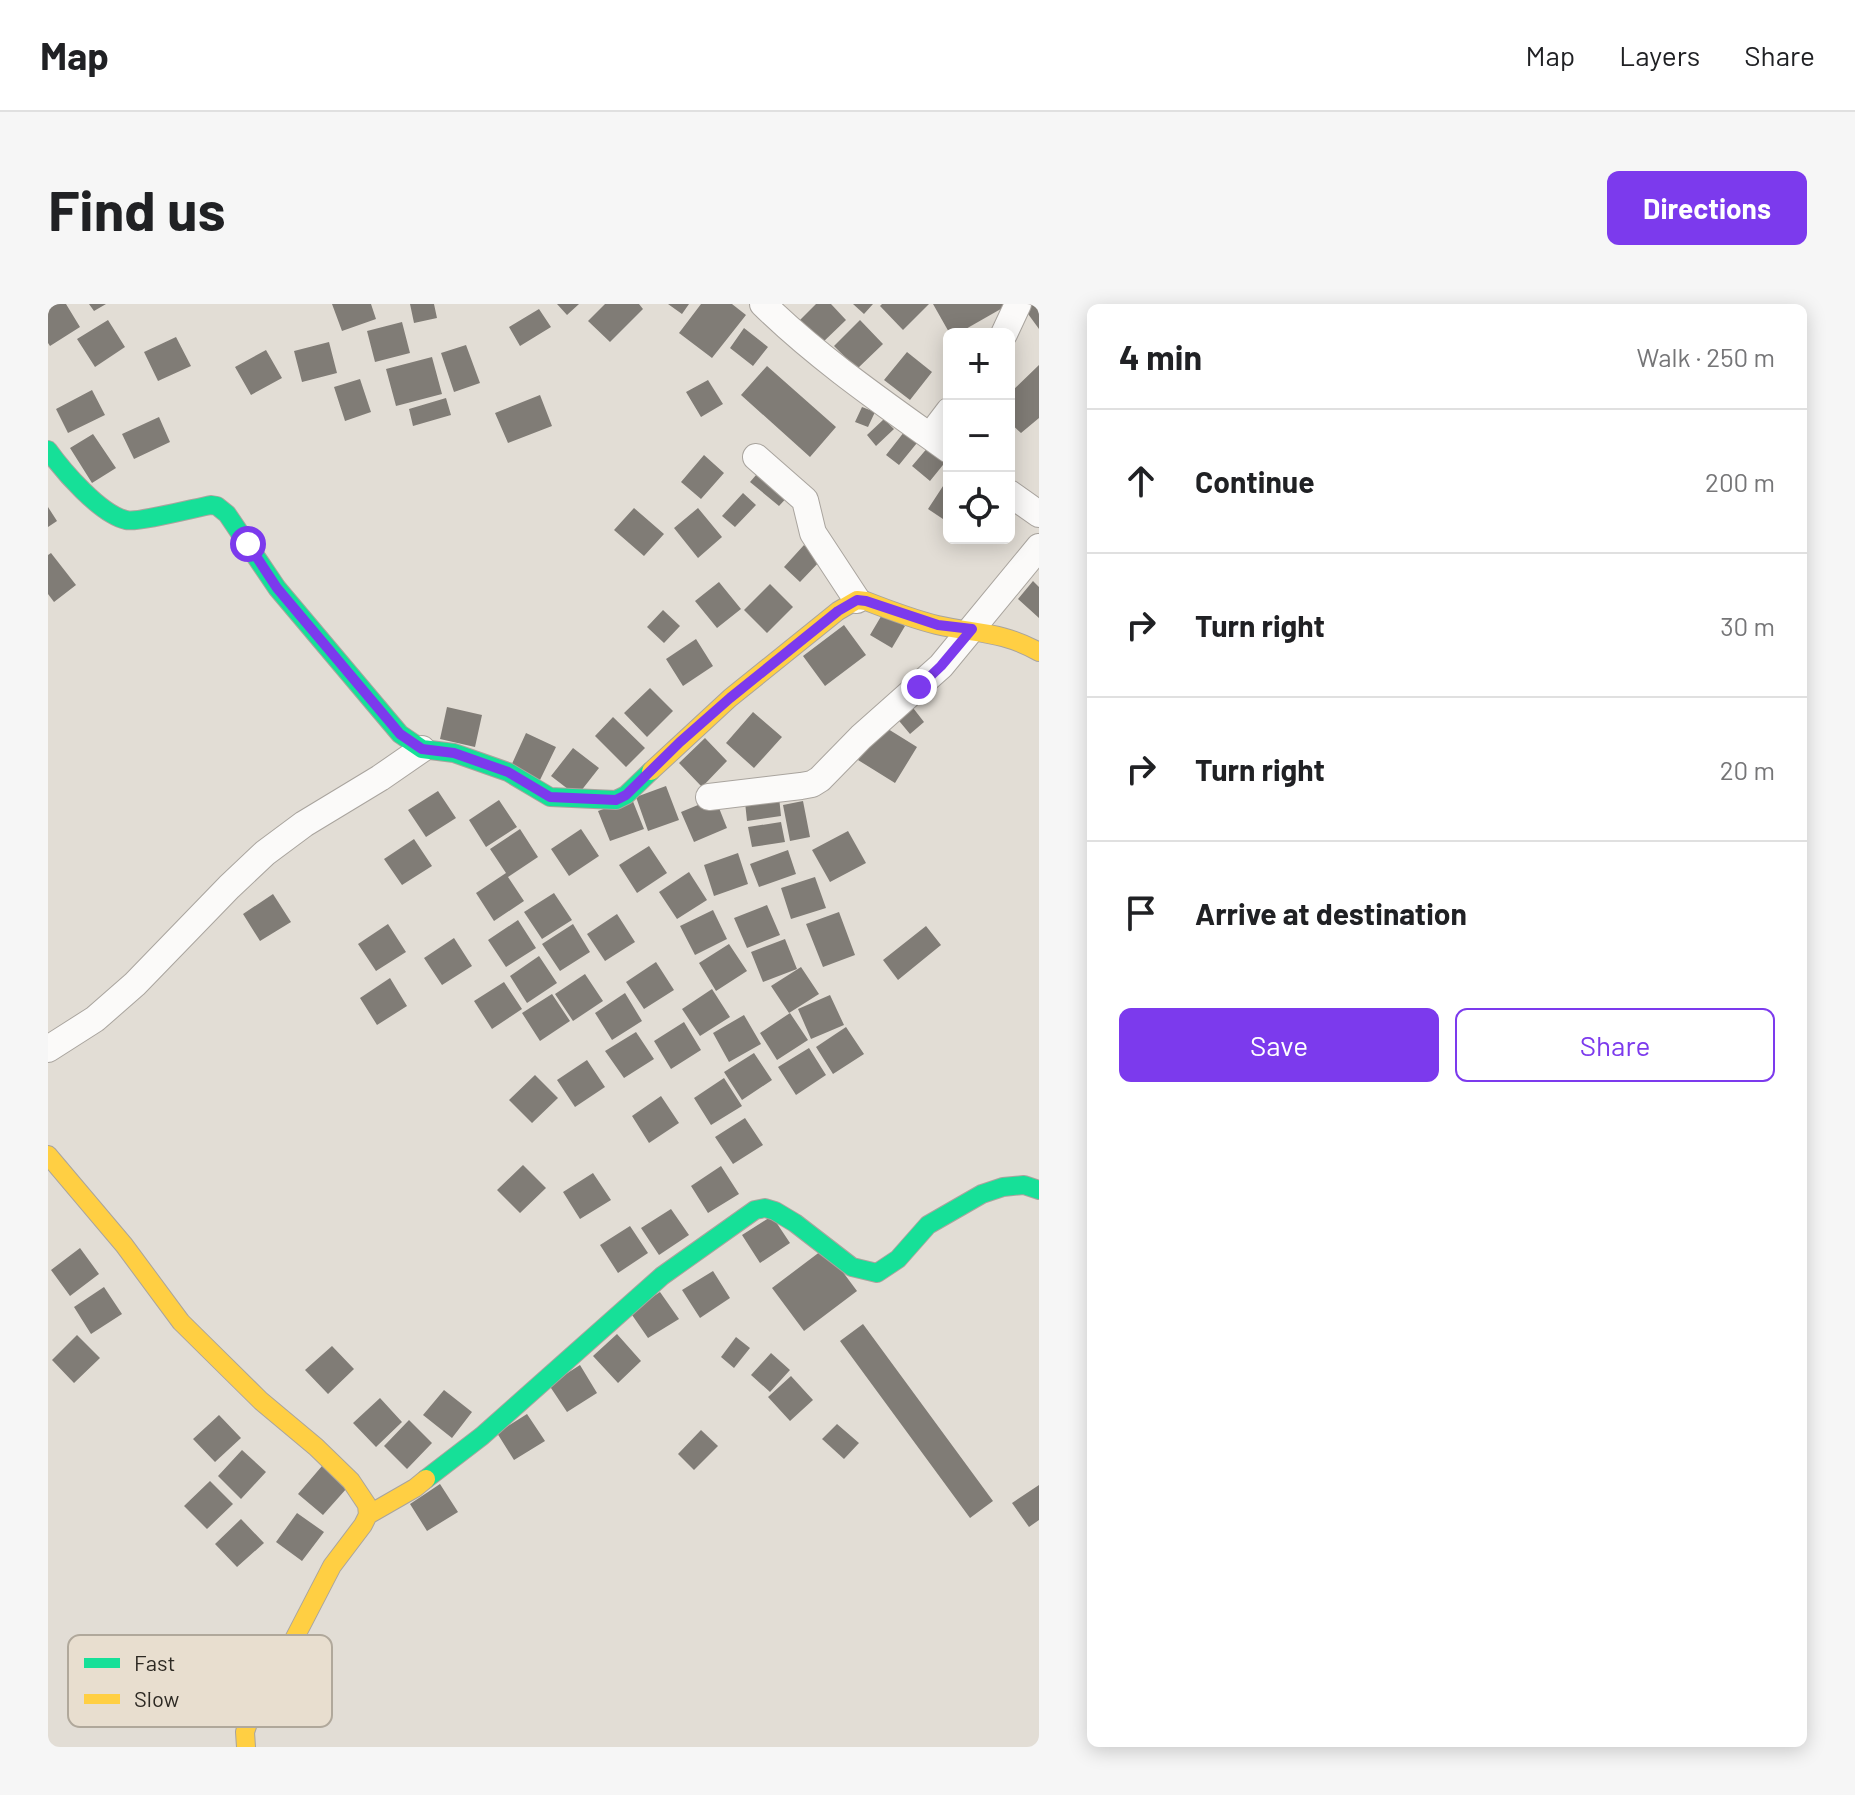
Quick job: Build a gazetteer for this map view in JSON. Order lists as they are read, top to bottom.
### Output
{
  "legend": ["Fast", "Slow"],
  "page": {
    "header": "Map",
    "nav": ["Map", "Layers", "Share"],
    "buttons": [
      "Directions",
      ["Save", "Share"]
    ],
    "title": "Find us",
    "heading": ["4 min", "Walk · 250 m"],
    "map_buttons": ["+", "−"],
    "list": [
      ["Continue", "200 m"],
      ["Turn right", "30 m"],
      ["Turn right", "20 m"],
      "Arrive at destination"
    ]
  }
}
